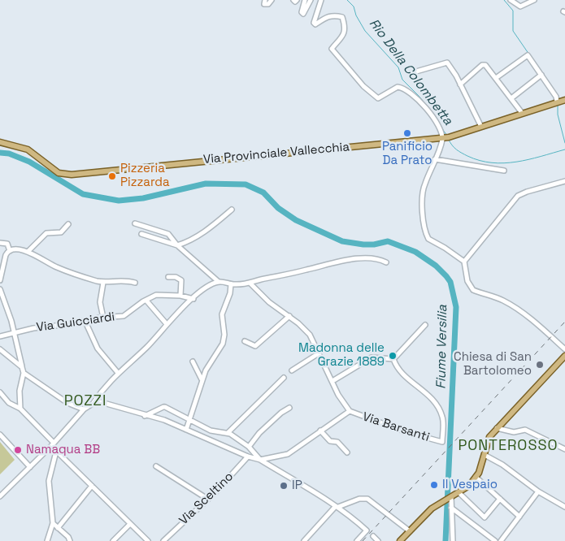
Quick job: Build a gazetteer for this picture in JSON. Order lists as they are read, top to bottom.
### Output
{
  "streets": {
    "main road": ["Via Provinciale Vallecchia"],
    "street": ["Via Guicciardi", "Via Barsanti", "Via Sceltino"]
  },
  "districts": ["POZZI", "PONTEROSSO"],
  "water": ["Rio Della Colombetta", "Fiume Versilia"],
  "places": [
    "Panificio Da Prato",
    "Pizzeria Pizzarda",
    "Madonna delle Grazie 1889",
    "Chiesa di San Bartolomeo",
    "Namaqua BB",
    "Il Vespaio",
    "IP"
  ]
}
